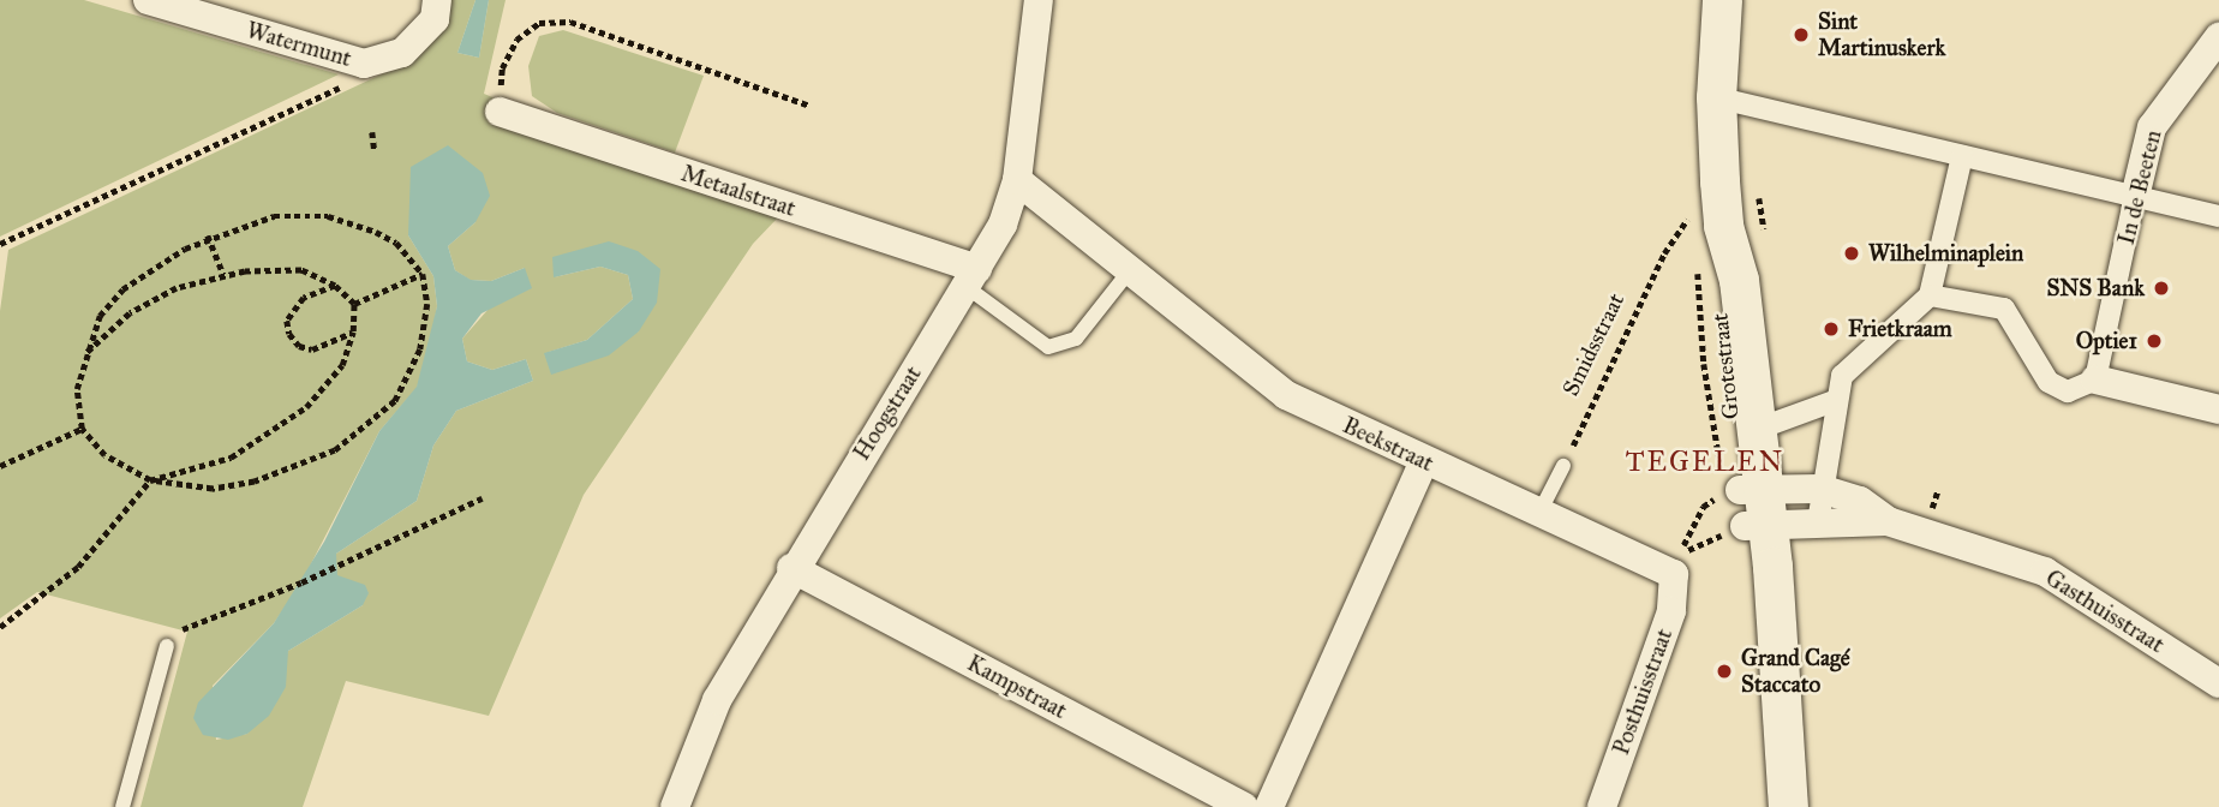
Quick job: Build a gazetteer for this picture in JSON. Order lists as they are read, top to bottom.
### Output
{
  "streets": {
    "main road": ["Grotestraat"],
    "street": [
      "Watermunt",
      "In de Beeten",
      "Metaalstraat",
      "Hoogstraat",
      "Beekstraat",
      "Gasthuisstraat",
      "Kampstraat",
      "Posthuisstraat"
    ],
    "path": ["Smidsstraat"]
  },
  "crossings": [
    ["Metaalstraat", "Hoogstraat"],
    ["Smidsstraat", "Grotestraat"],
    ["Grotestraat", "Gasthuisstraat"],
    ["Hoogstraat", "Beekstraat"],
    ["Hoogstraat", "Kampstraat"],
    ["Beekstraat", "Posthuisstraat"]
  ],
  "districts": ["TEGELEN"],
  "places": [
    "Sint Martinuskerk",
    "Wilhelminaplein",
    "SNS Bank",
    "Frietkraam",
    "Optie1",
    "Grand Cagé Staccato"
  ]
}
